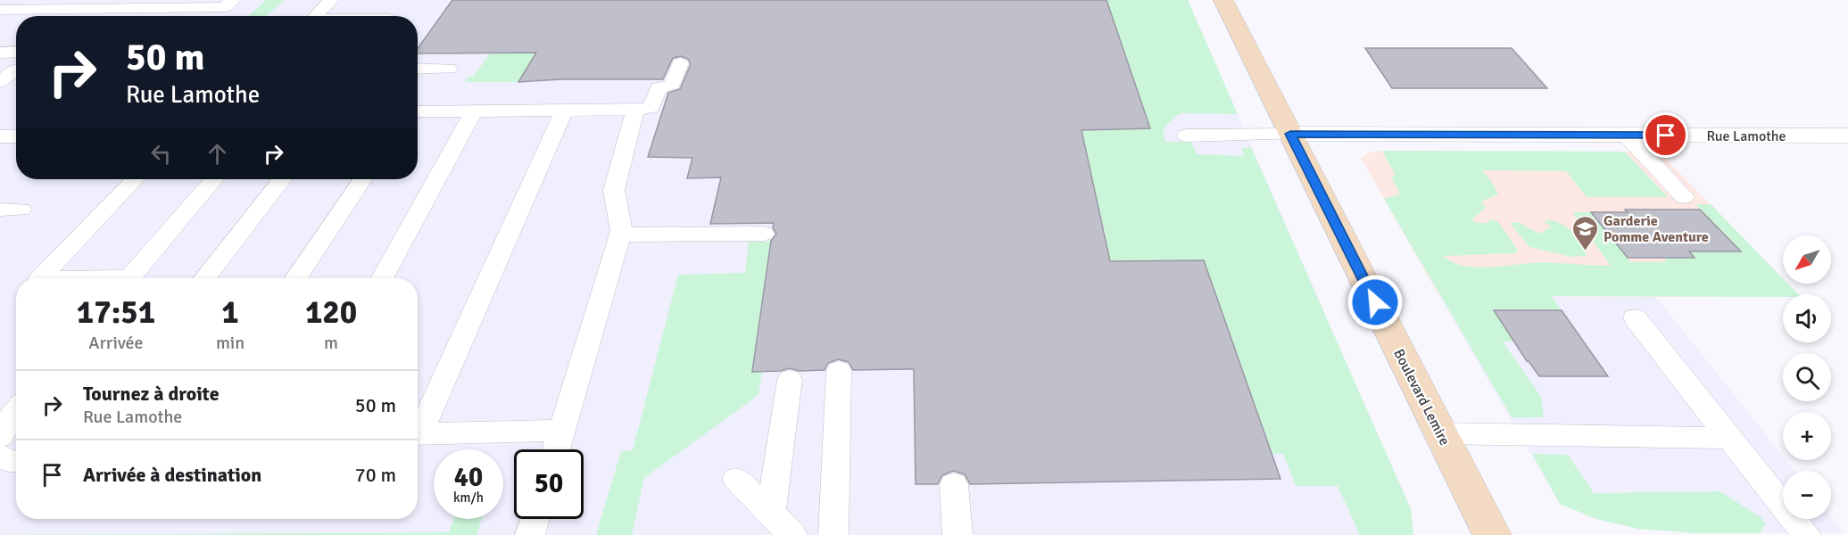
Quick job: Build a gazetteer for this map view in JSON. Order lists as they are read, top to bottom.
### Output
{
  "streets": {
    "main road": ["Boulevard Lemire"],
    "street": ["Rue Lamothe"]
  },
  "crossings": [
    ["Rue Lamothe", "Boulevard Lemire"]
  ],
  "places": {
    "school or university": ["Garderie Pomme Aventure"]
  },
  "north": "bottom left",
  "page": {
    "turn": ["50 m", "Rue Lamothe"],
    "map_buttons": ["+", "−"],
    "eta": [
      "17:51",
      "Arrivée",
      "1",
      "min",
      "120",
      "m"
    ],
    "list": [
      {
        "name": "Tournez à droite",
        "note": "Rue Lamothe",
        "value": "50 m"
      },
      {
        "name": "Arrivée à destination",
        "value": "70 m"
      }
    ],
    "speed": "40 km/h",
    "limit": "50"
  }
}
